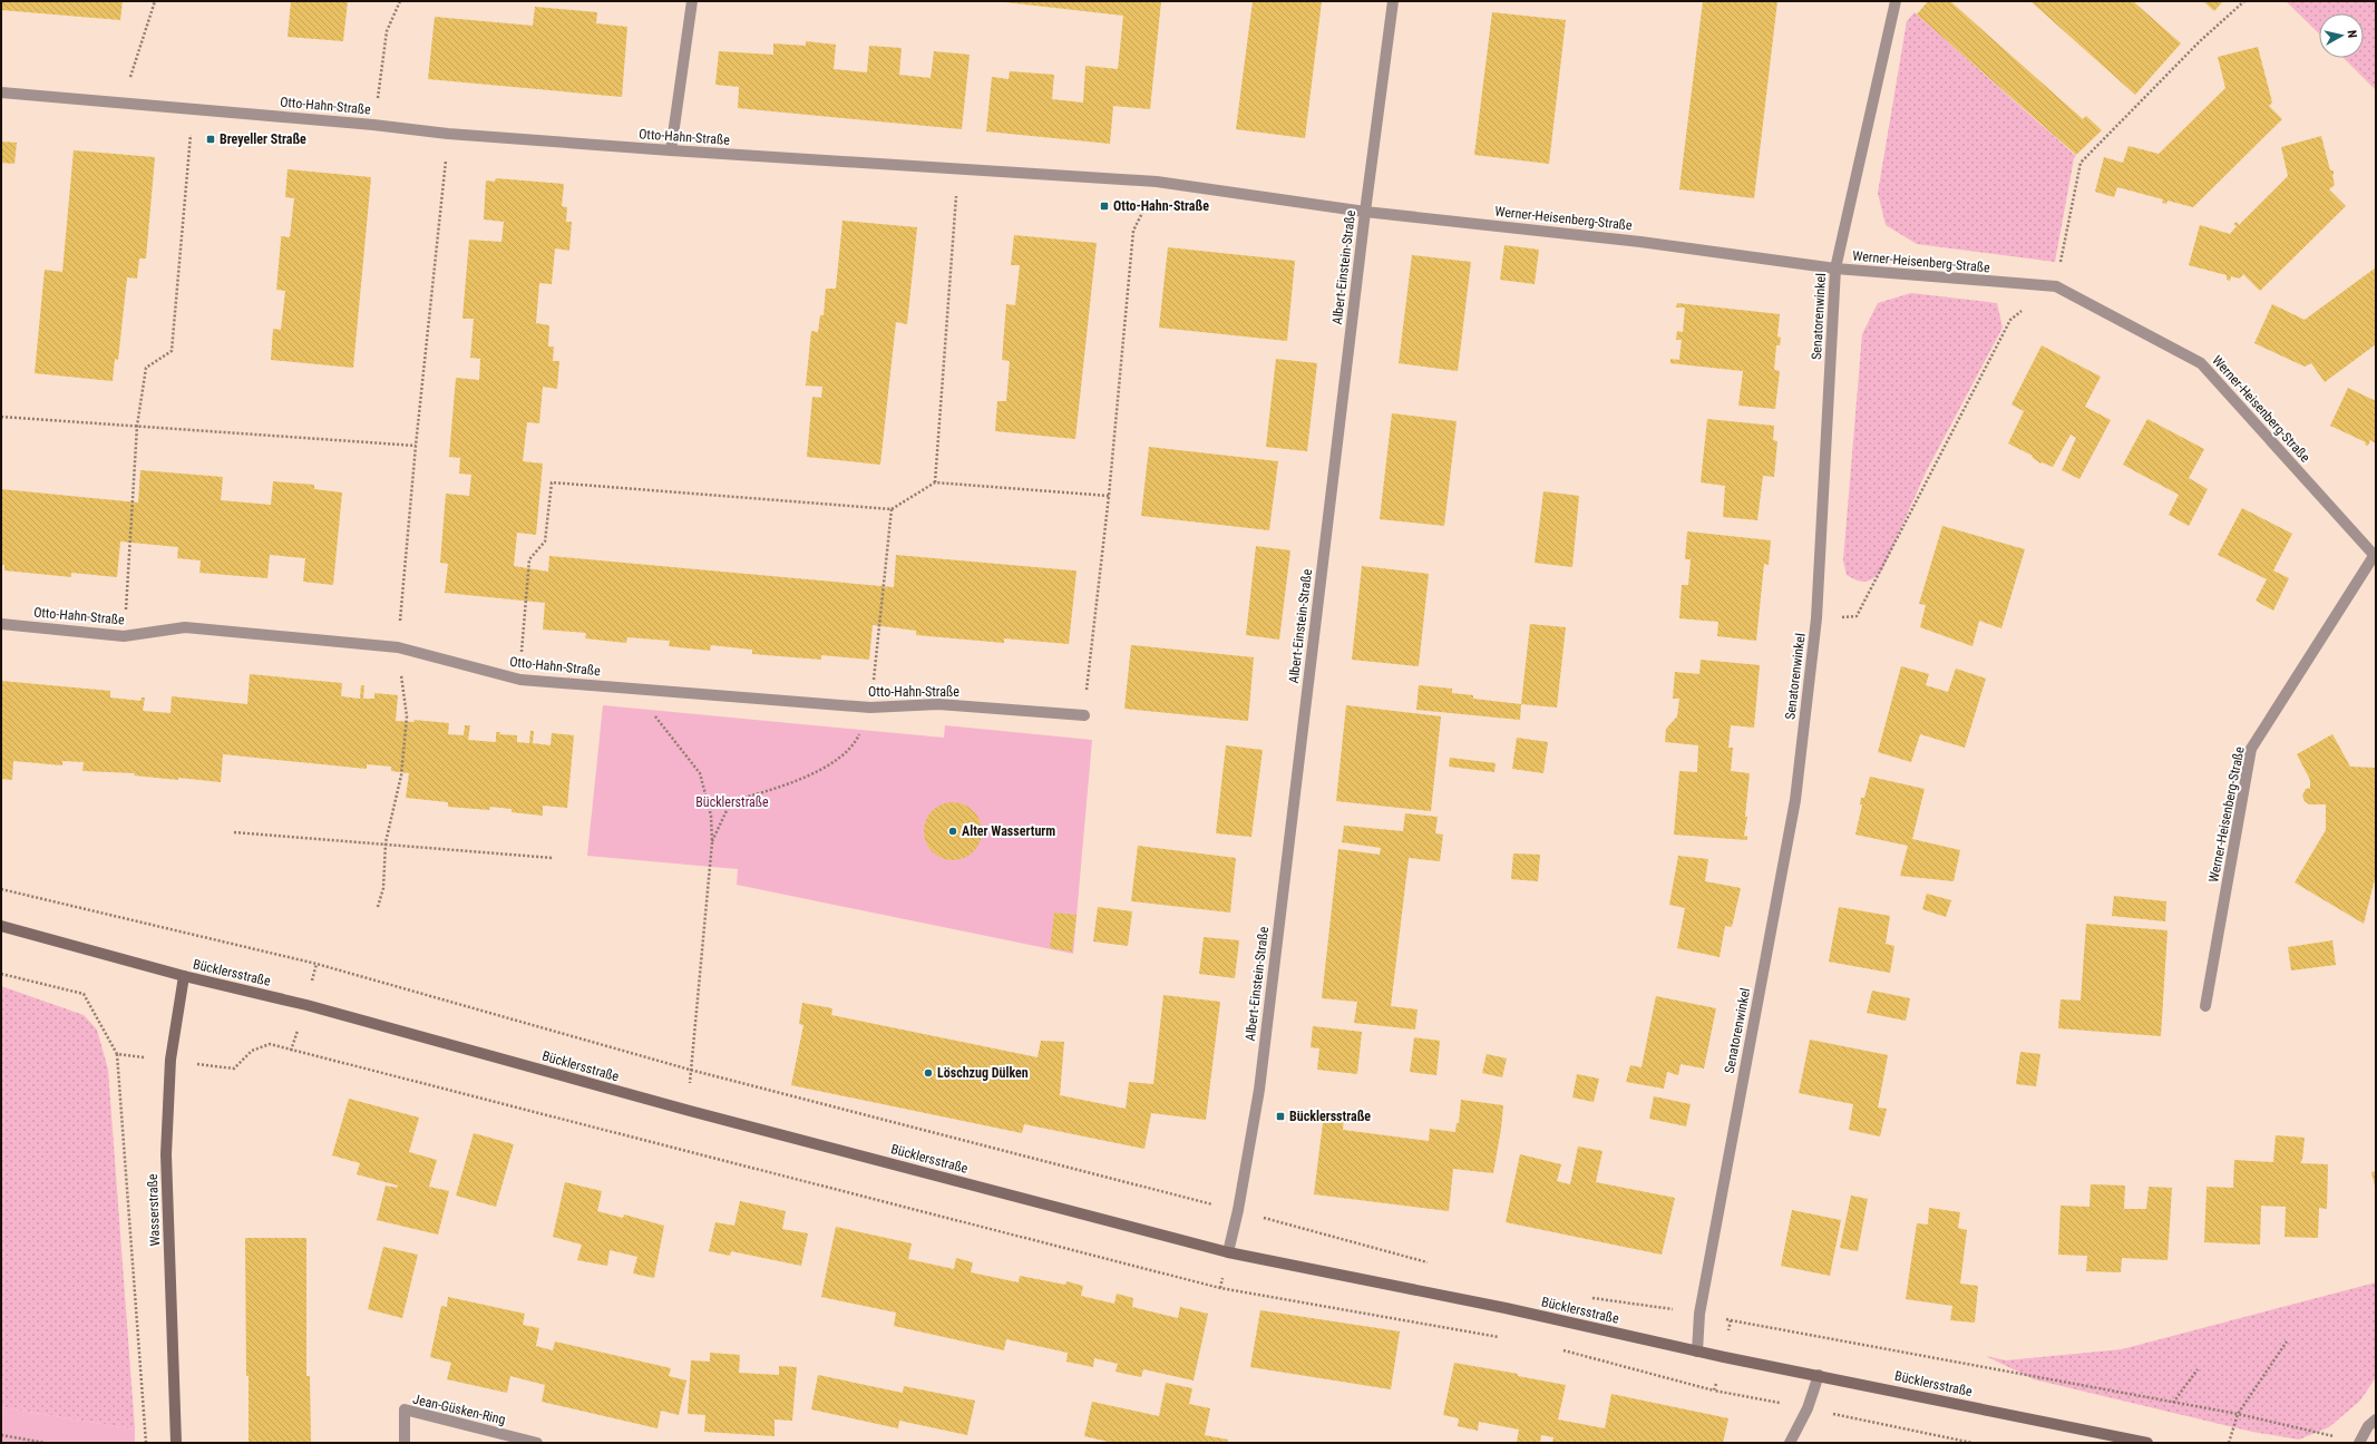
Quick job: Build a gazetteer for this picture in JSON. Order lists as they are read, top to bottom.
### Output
{
  "streets": {
    "main road": ["Bücklersstraße", "Wasserstraße"],
    "street": [
      "Otto-Hahn-Straße",
      "Werner-Heisenberg-Straße",
      "Albert-Einstein-Straße",
      "Senatorenwinkel",
      "Jean-Güsken-Ring"
    ]
  },
  "crossings": [
    ["Otto-Hahn-Straße", "Werner-Heisenberg-Straße"],
    ["Otto-Hahn-Straße", "Albert-Einstein-Straße"],
    ["Werner-Heisenberg-Straße", "Albert-Einstein-Straße"],
    ["Werner-Heisenberg-Straße", "Senatorenwinkel"],
    ["Albert-Einstein-Straße", "Bücklersstraße"],
    ["Senatorenwinkel", "Bücklersstraße"],
    ["Bücklersstraße", "Wasserstraße"]
  ],
  "parks": ["Bücklerstraße"],
  "places": {
    "transit": ["Breyeller Straße", "Otto-Hahn-Straße", "Bücklersstraße"],
    "other": ["Alter Wasserturm", "Löschzug Dülken"]
  },
  "north": "right"
}
